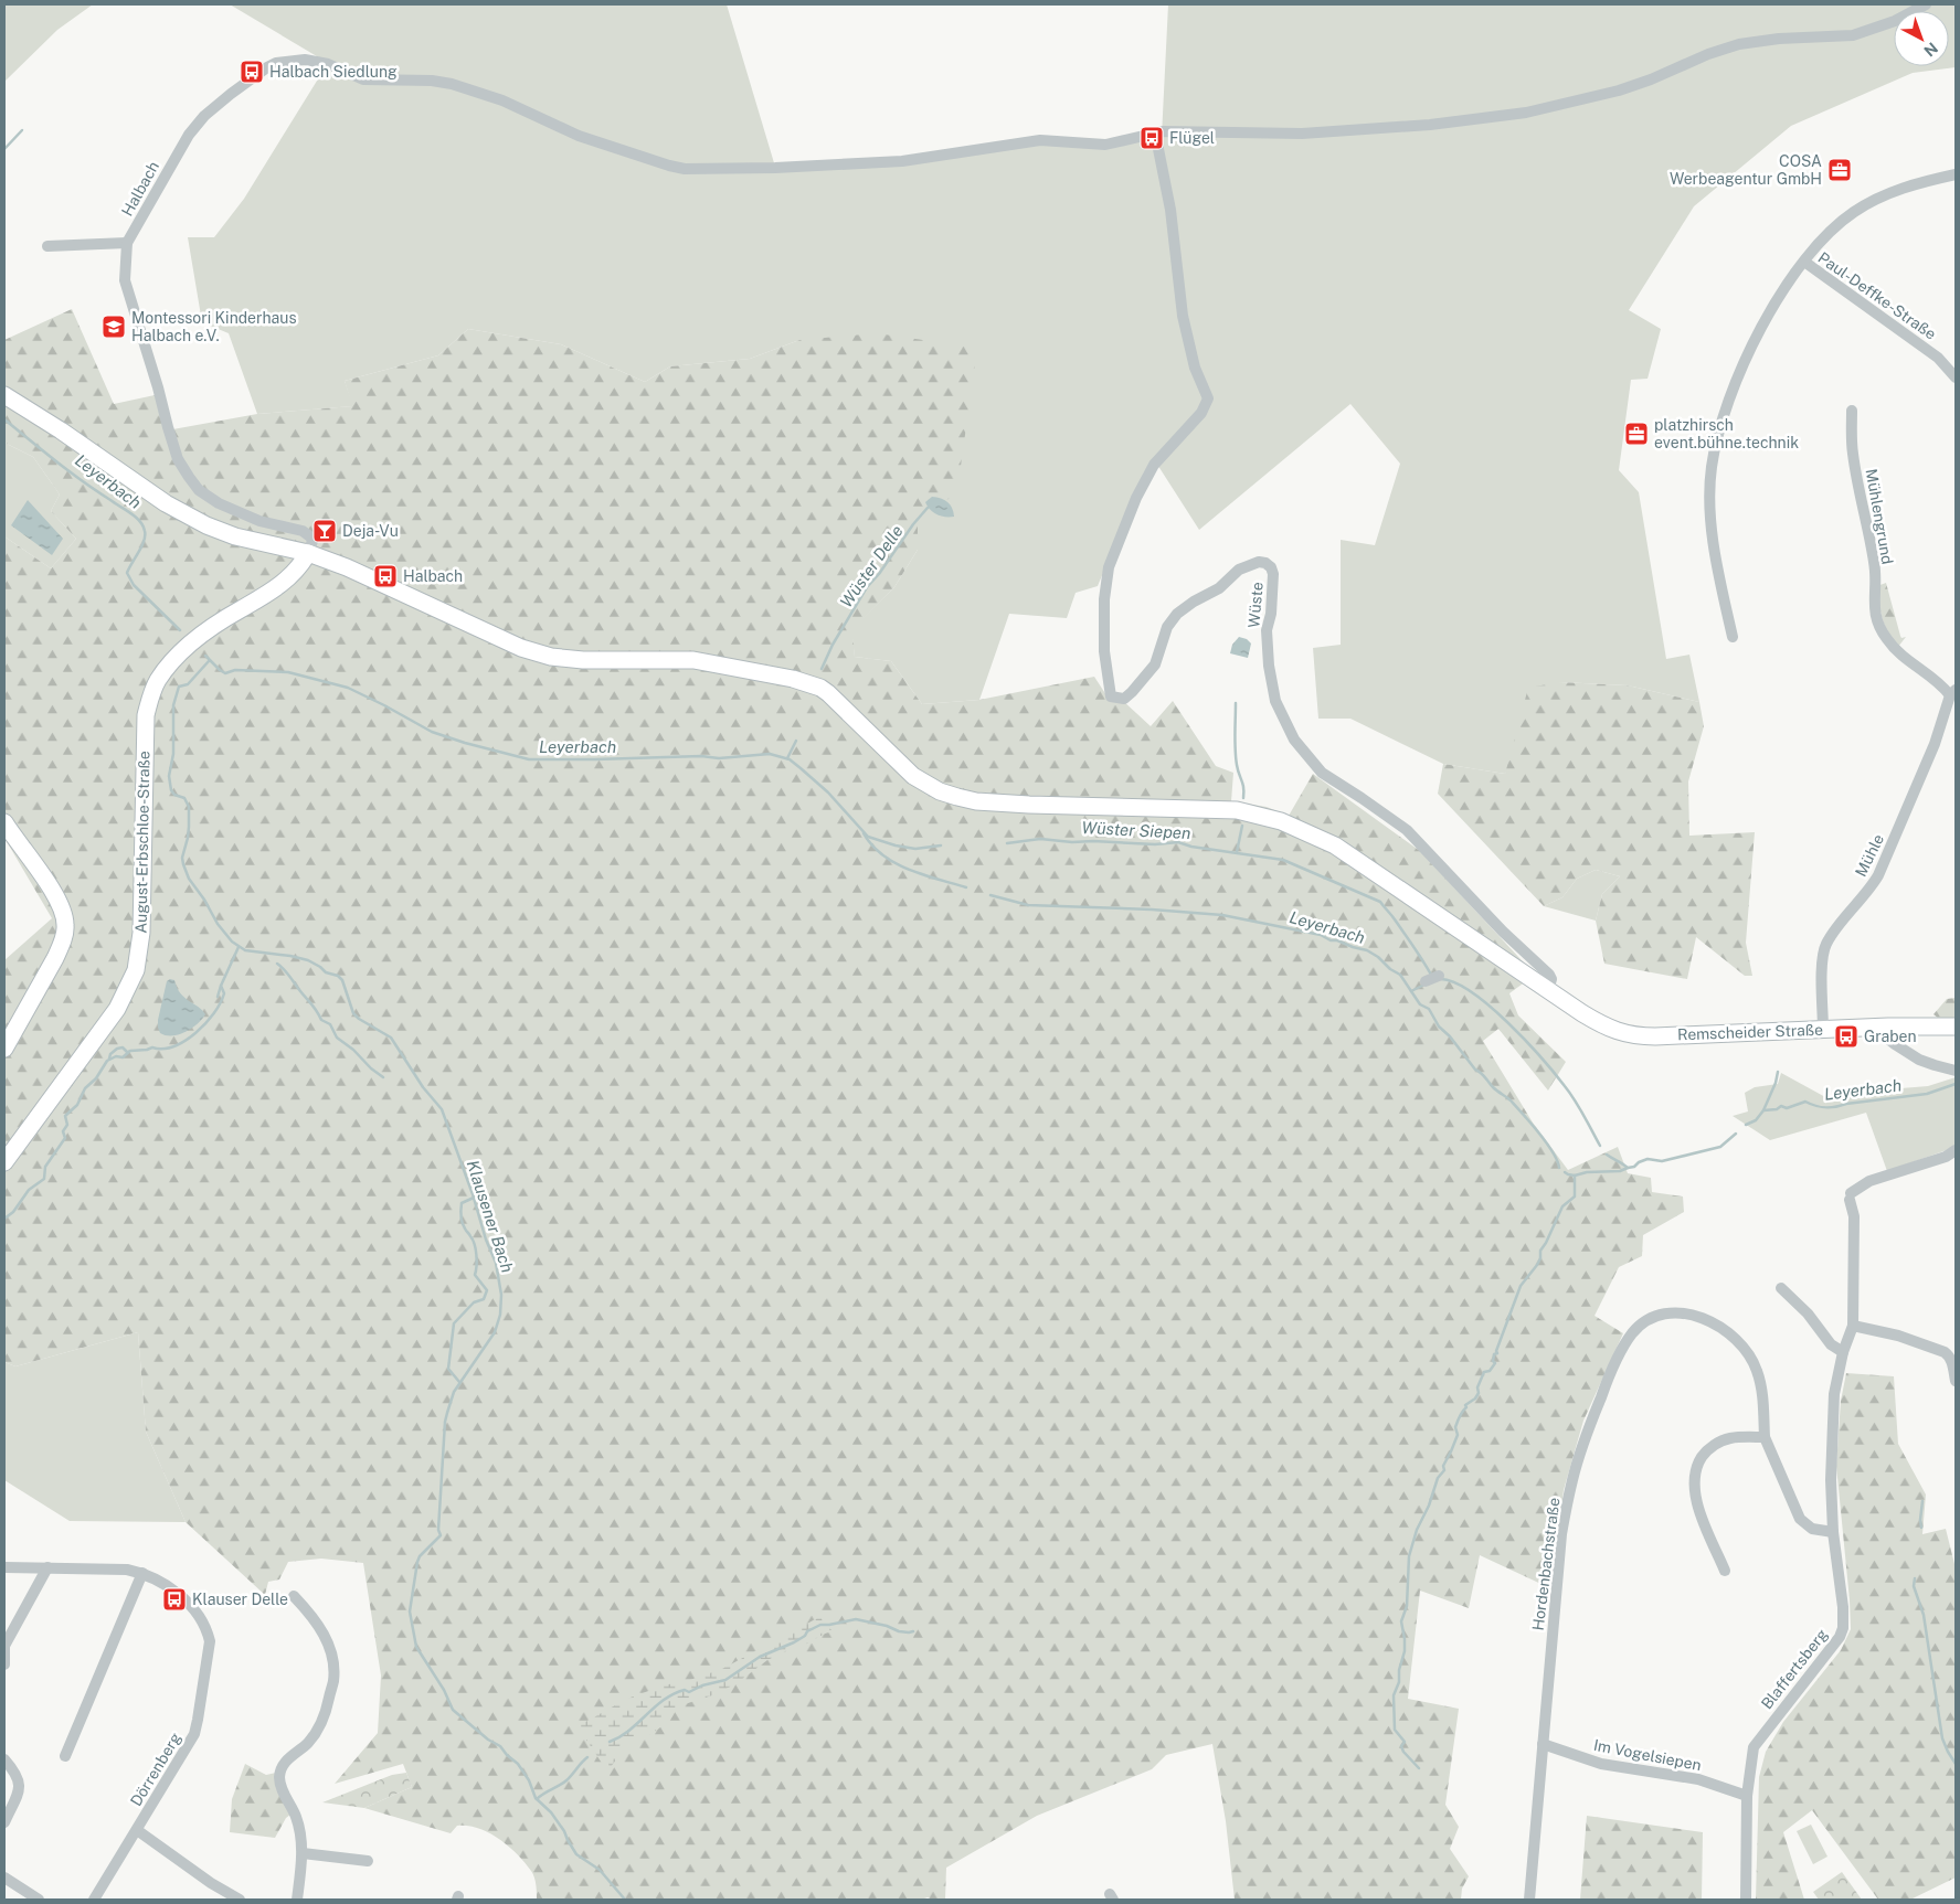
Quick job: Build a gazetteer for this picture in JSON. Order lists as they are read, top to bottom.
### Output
{
  "streets": {
    "main road": ["August-Erbschloe-Straße", "Remscheider Straße"],
    "street": [
      "Halbach",
      "Paul-Deffke-Straße",
      "Mühlengrund",
      "Wüste",
      "Mühle",
      "Hordenbachstraße",
      "Blaffertsberg",
      "Im Vogelsiepen",
      "Dörrenberg"
    ]
  },
  "crossings": [
    ["Halbach", "Wüste"],
    ["Halbach", "August-Erbschloe-Straße"],
    ["Halbach", "Remscheider Straße"],
    ["Mühlengrund", "Mühle"],
    ["Wüste", "Remscheider Straße"],
    ["August-Erbschloe-Straße", "Remscheider Straße"],
    ["Mühle", "Remscheider Straße"],
    ["Hordenbachstraße", "Blaffertsberg"],
    ["Hordenbachstraße", "Im Vogelsiepen"],
    ["Blaffertsberg", "Im Vogelsiepen"]
  ],
  "water": [
    "Leyerbach",
    "Wüster Delle",
    "Wüster Siepen",
    "Klausener Bach"
  ],
  "places": {
    "bus stop": [
      "Halbach Siedlung",
      "Flügel",
      "Halbach",
      "Graben",
      "Klauser Delle"
    ],
    "office": ["COSA Werbeagentur GmbH", "platzhirsch event.bühne.technik"],
    "school or university": ["Montessori Kinderhaus Halbach e.V."],
    "bar": ["Deja-Vu"]
  },
  "north": "bottom right"
}
